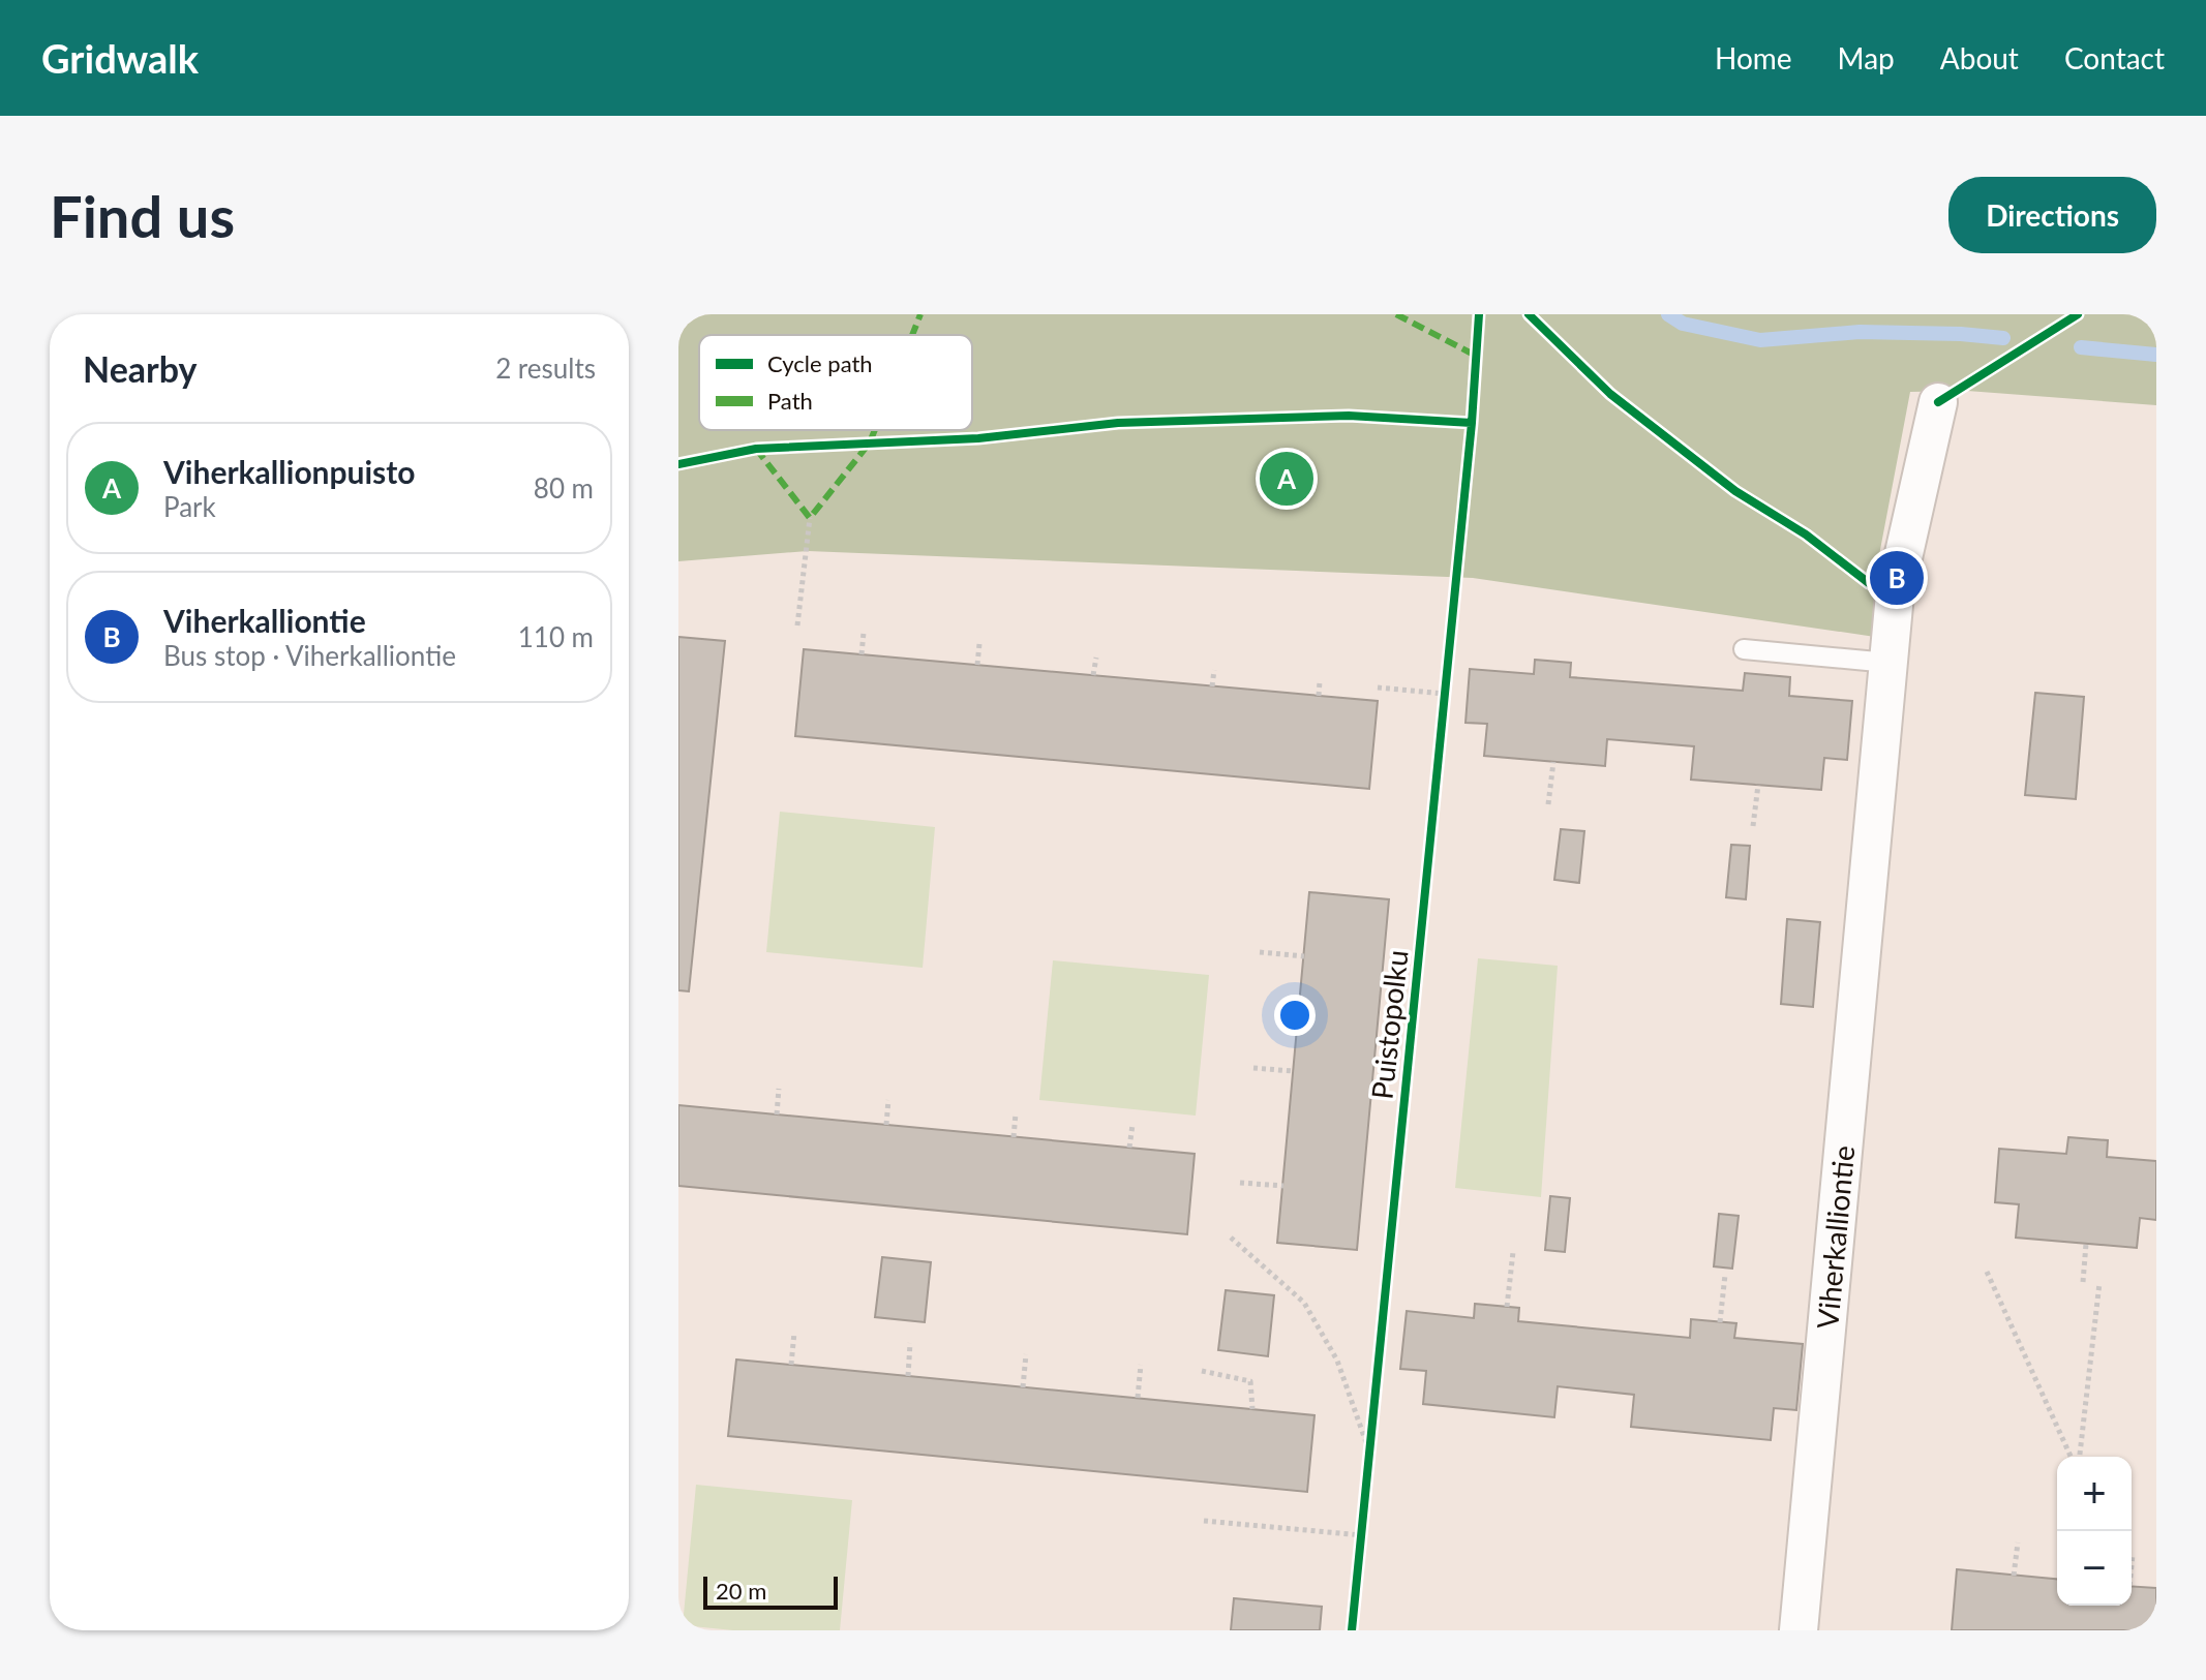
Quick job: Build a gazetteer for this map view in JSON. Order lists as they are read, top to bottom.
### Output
{
  "streets": {
    "street": ["Viherkalliontie"],
    "cycle path": ["Puistopolku"]
  },
  "legend": ["Cycle path", "Path"],
  "scale_bar": "20 m",
  "page": {
    "header": "Gridwalk",
    "nav": [
      "Home",
      "Map",
      "About",
      "Contact"
    ],
    "buttons": "Directions",
    "title": "Find us",
    "heading": ["Nearby", "2 results"],
    "list": [
      {
        "mark": "A",
        "name": "Viherkallionpuisto",
        "note": "Park",
        "value": "80 m"
      },
      {
        "mark": "B",
        "name": "Viherkalliontie",
        "note": "Bus stop · Viherkalliontie",
        "value": "110 m"
      }
    ],
    "pins": ["A", "B"],
    "map_buttons": ["+", "−"],
    "scale": "20 m"
  }
}
